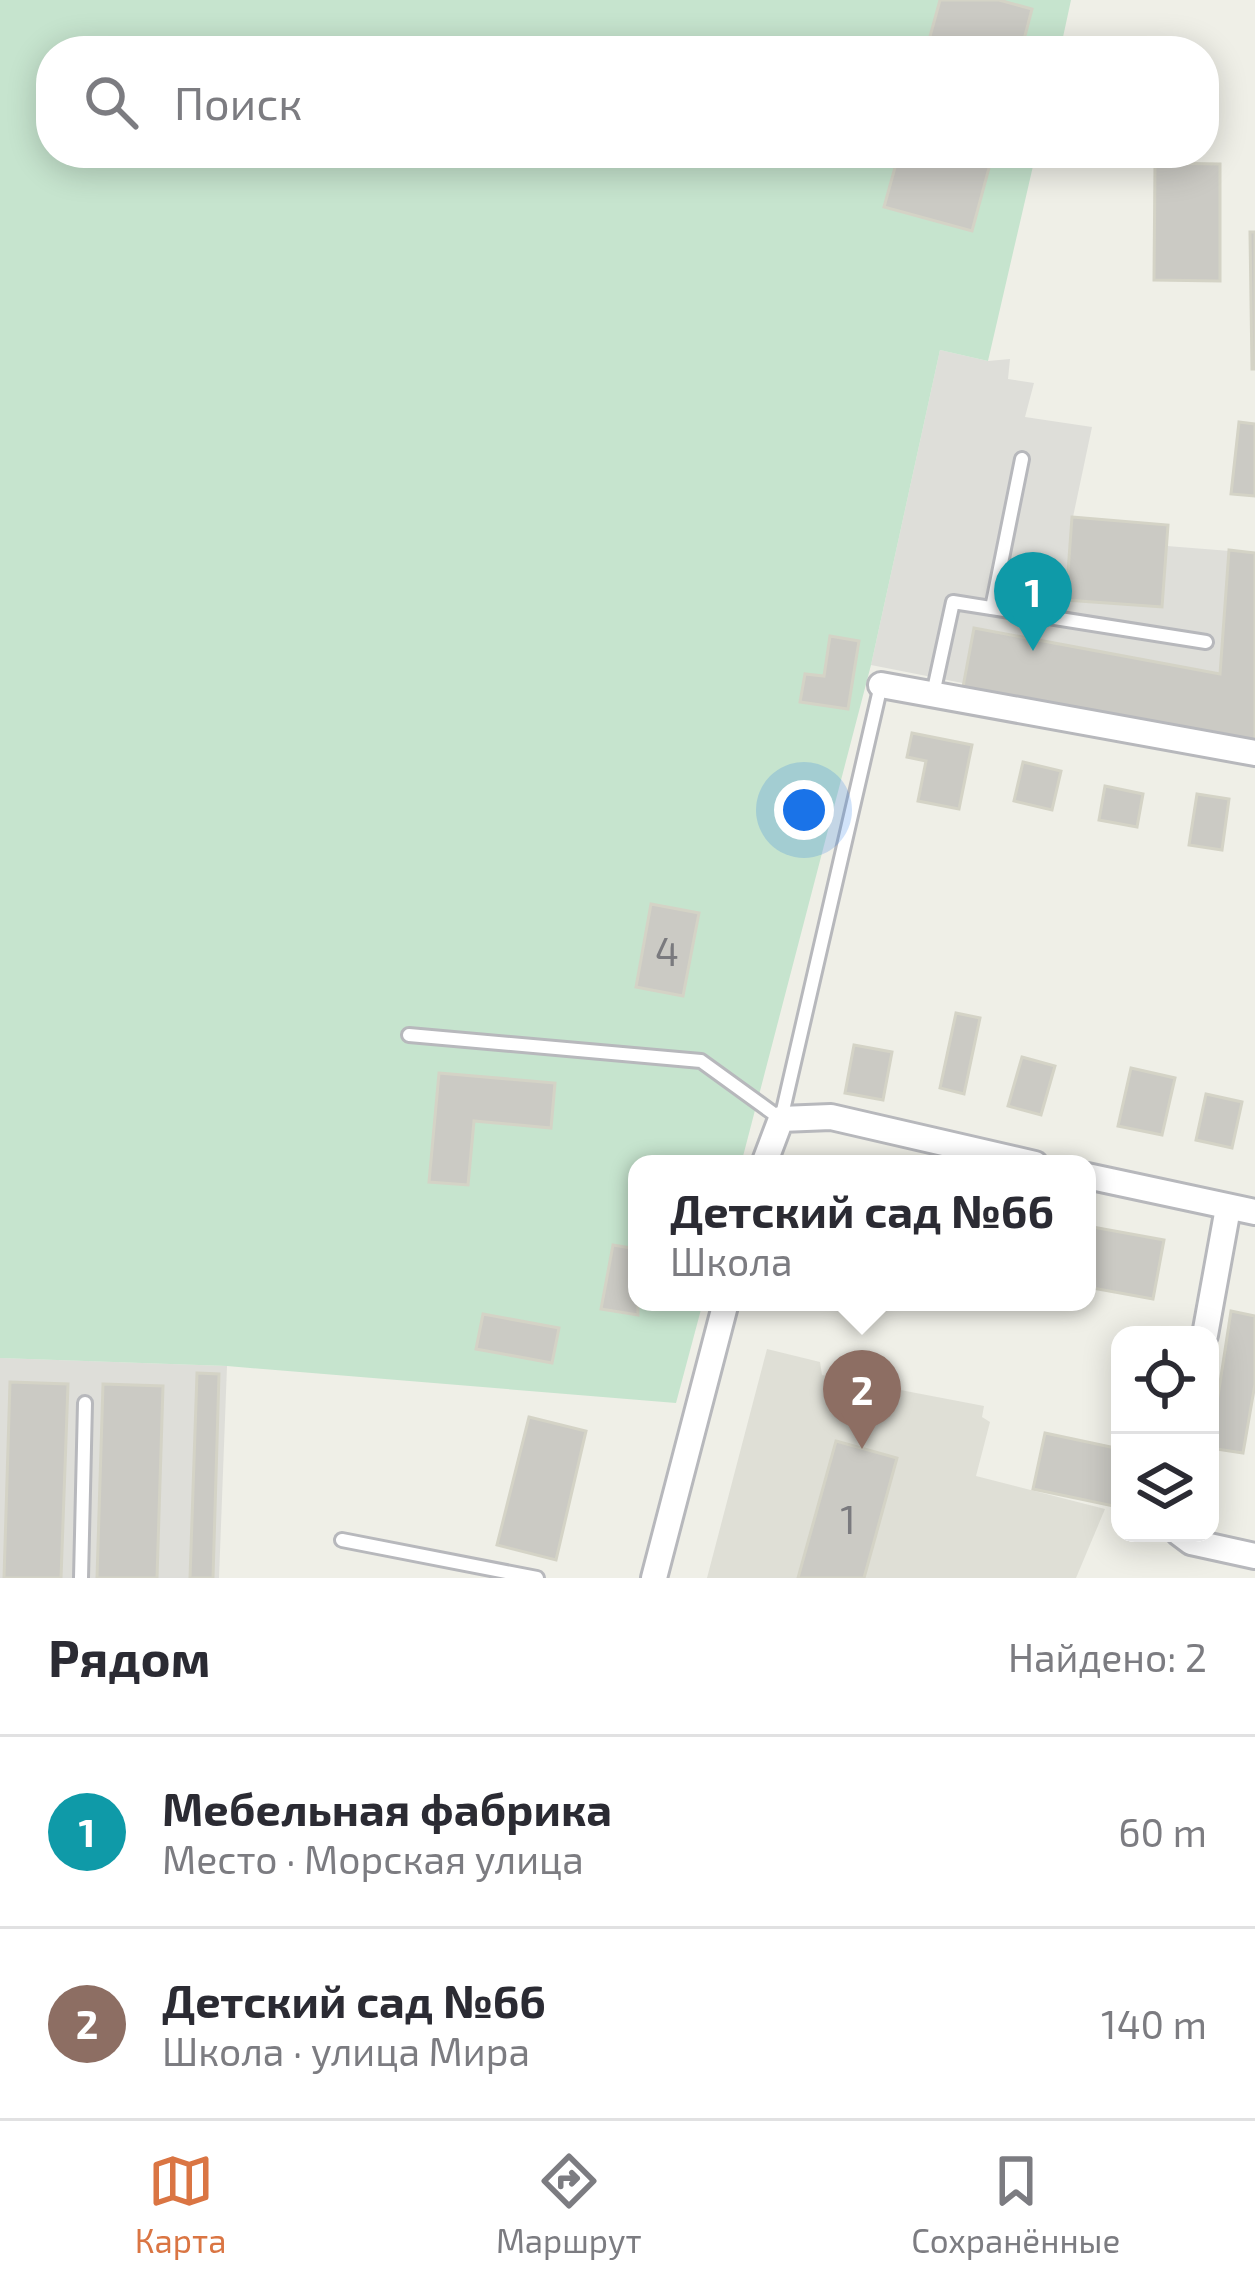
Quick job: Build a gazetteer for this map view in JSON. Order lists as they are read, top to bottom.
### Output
{
  "house_numbers": ["4", "1"],
  "page": {
    "search": "Поиск",
    "pins": ["1", "2"],
    "popup": ["Детский сад №66", "Школа"],
    "heading": ["Рядом", "Найдено: 2"],
    "list": [
      {
        "mark": "1",
        "name": "Мебельная фабрика",
        "note": "Место · Морская улица",
        "value": "60 m"
      },
      {
        "mark": "2",
        "name": "Детский сад №66",
        "note": "Школа · улица Мира",
        "value": "140 m"
      }
    ],
    "nav": ["Карта", "Маршрут", "Сохранённые"]
  }
}
